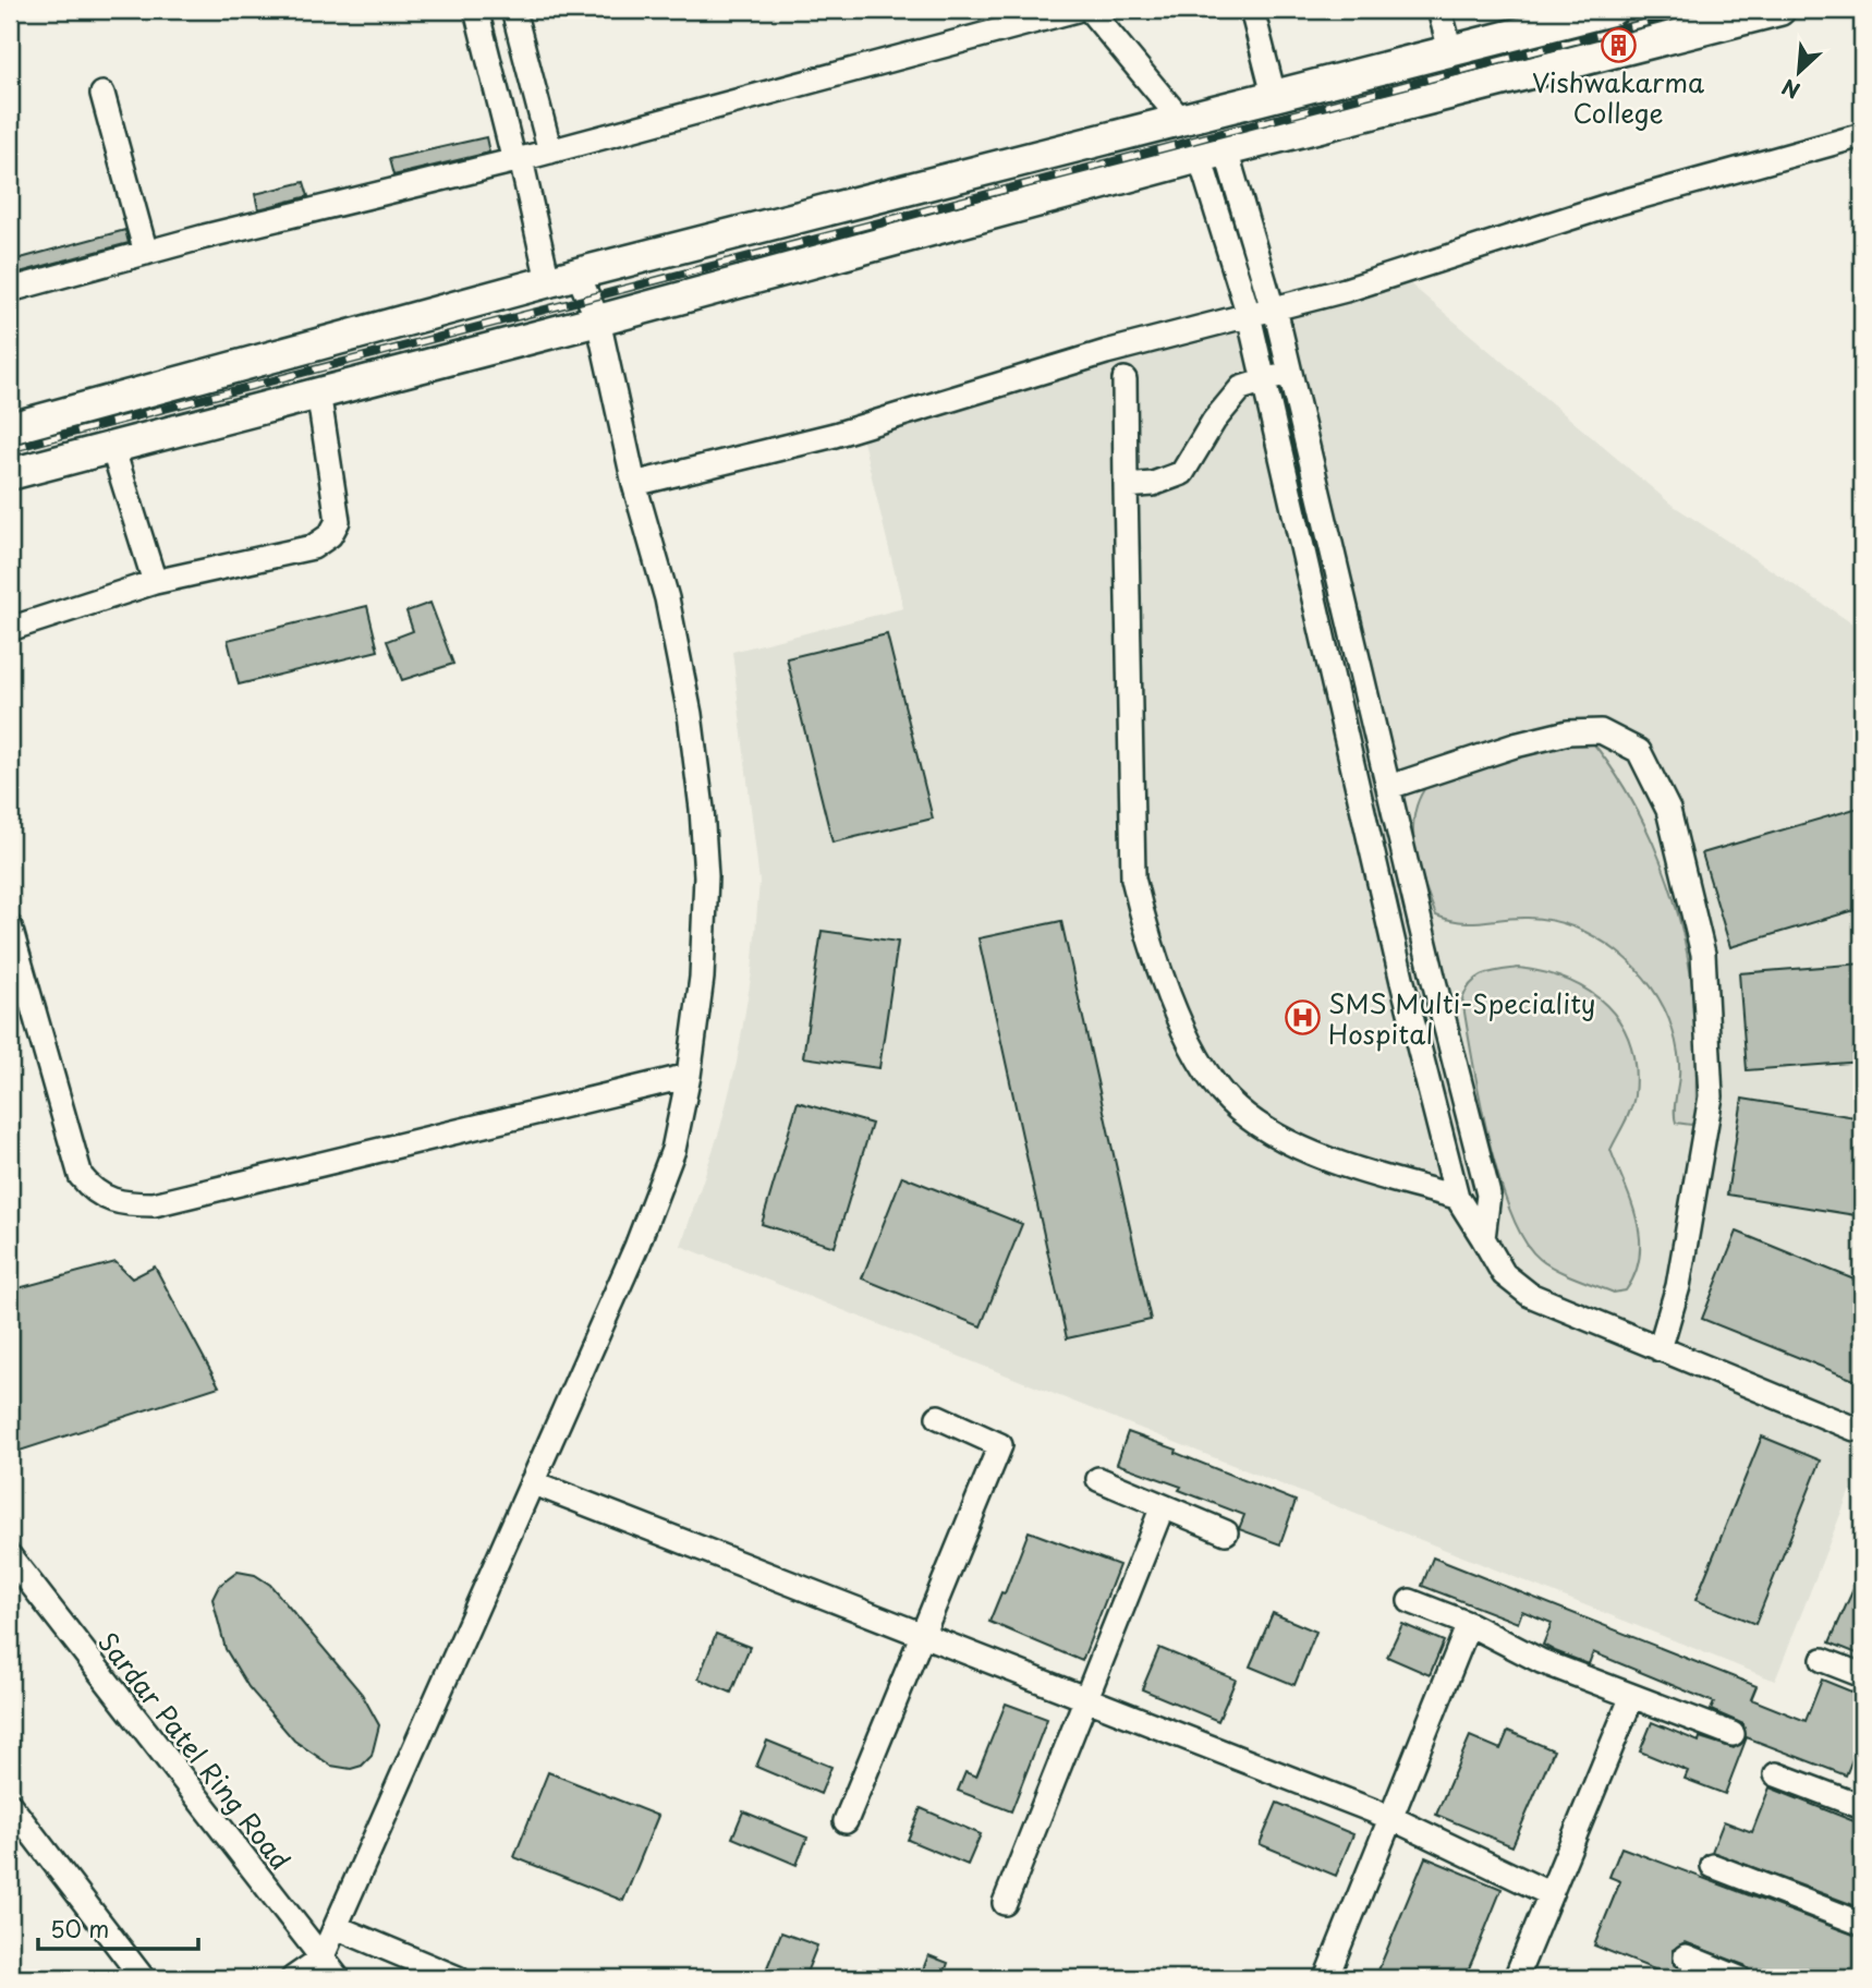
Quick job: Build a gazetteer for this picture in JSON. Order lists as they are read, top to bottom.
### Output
{
  "streets": {
    "street": ["Sardar Patel Ring Road"]
  },
  "places": {
    "building": ["Vishwakarma College"],
    "hospital": ["SMS Multi-Speciality Hospital"]
  },
  "scale_bar": "50 m",
  "north": "bottom left"
}
